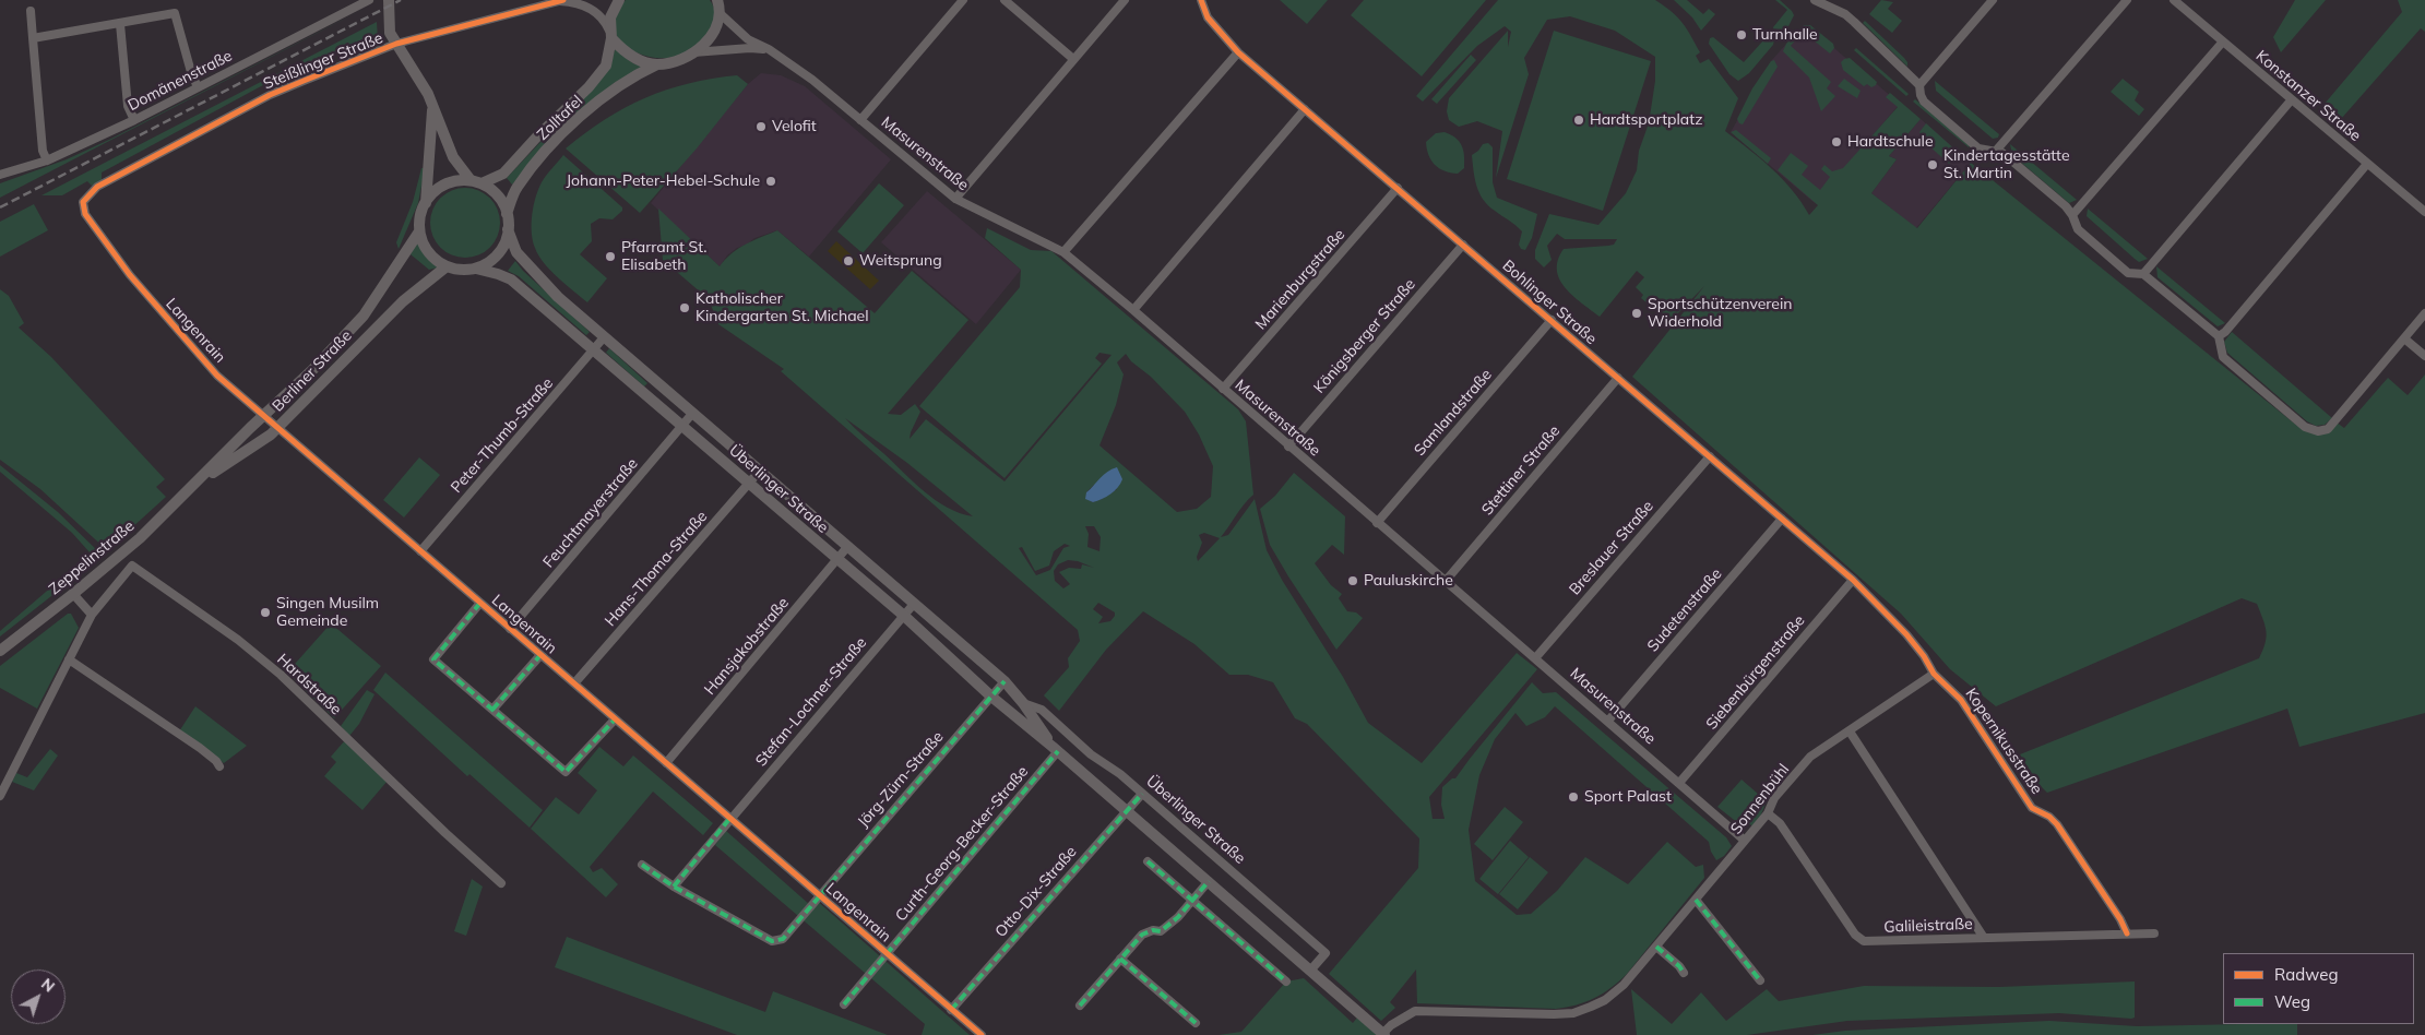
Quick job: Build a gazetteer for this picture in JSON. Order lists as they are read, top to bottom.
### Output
{
  "streets": {
    "street": [
      "Steißlinger Straße",
      "Domänenstraße",
      "Konstanzer Straße",
      "Zolltafel",
      "Masurenstraße",
      "Marienburgstraße",
      "Bohlinger Straße",
      "Langenrain",
      "Königsberger Straße",
      "Berliner Straße",
      "Samlandstraße",
      "Peter-Thumb-Straße",
      "Stettiner Straße",
      "Überlinger Straße",
      "Feuchtmayerstraße",
      "Breslauer Straße",
      "Zeppelinstraße",
      "Hans-Thoma-Straße",
      "Sudetenstraße",
      "Hansjakobstraße",
      "Siebenbürgenstraße",
      "Hardstraße",
      "Stefan-Lochner-Straße",
      "Kopernikusstraße",
      "Jörg-Zürn-Straße",
      "Sonnenbühl",
      "Curth-Georg-Becker-Straße",
      "Otto-Dix-Straße",
      "Galileistraße"
    ]
  },
  "crossings": [
    ["Steißlinger Straße", "Zolltafel"],
    ["Steißlinger Straße", "Langenrain"],
    ["Zolltafel", "Berliner Straße"],
    ["Zolltafel", "Überlinger Straße"],
    ["Masurenstraße", "Marienburgstraße"],
    ["Masurenstraße", "Königsberger Straße"],
    ["Masurenstraße", "Samlandstraße"],
    ["Masurenstraße", "Stettiner Straße"],
    ["Masurenstraße", "Breslauer Straße"],
    ["Masurenstraße", "Sudetenstraße"],
    ["Masurenstraße", "Siebenbürgenstraße"],
    ["Masurenstraße", "Sonnenbühl"],
    ["Marienburgstraße", "Bohlinger Straße"],
    ["Bohlinger Straße", "Königsberger Straße"],
    ["Bohlinger Straße", "Samlandstraße"],
    ["Bohlinger Straße", "Stettiner Straße"],
    ["Bohlinger Straße", "Breslauer Straße"],
    ["Bohlinger Straße", "Sudetenstraße"],
    ["Bohlinger Straße", "Siebenbürgenstraße"],
    ["Bohlinger Straße", "Kopernikusstraße"],
    ["Langenrain", "Berliner Straße"],
    ["Langenrain", "Peter-Thumb-Straße"],
    ["Langenrain", "Feuchtmayerstraße"],
    ["Langenrain", "Hans-Thoma-Straße"],
    ["Langenrain", "Hansjakobstraße"],
    ["Langenrain", "Stefan-Lochner-Straße"],
    ["Langenrain", "Jörg-Zürn-Straße"],
    ["Langenrain", "Curth-Georg-Becker-Straße"],
    ["Langenrain", "Otto-Dix-Straße"],
    ["Berliner Straße", "Überlinger Straße"],
    ["Berliner Straße", "Zeppelinstraße"],
    ["Peter-Thumb-Straße", "Überlinger Straße"],
    ["Überlinger Straße", "Feuchtmayerstraße"],
    ["Überlinger Straße", "Hans-Thoma-Straße"],
    ["Überlinger Straße", "Hansjakobstraße"],
    ["Überlinger Straße", "Stefan-Lochner-Straße"],
    ["Überlinger Straße", "Jörg-Zürn-Straße"],
    ["Überlinger Straße", "Sonnenbühl"],
    ["Überlinger Straße", "Curth-Georg-Becker-Straße"],
    ["Überlinger Straße", "Otto-Dix-Straße"],
    ["Stefan-Lochner-Straße", "Jörg-Zürn-Straße"],
    ["Kopernikusstraße", "Sonnenbühl"],
    ["Kopernikusstraße", "Galileistraße"],
    ["Sonnenbühl", "Galileistraße"]
  ],
  "places": [
    "Turnhalle",
    "Hardtsportplatz",
    "Velofit",
    "Hardtschule",
    "Kindertagesstätte St. Martin",
    "Johann-Peter-Hebel-Schule",
    "Pfarramt St. Elisabeth",
    "Weitsprung",
    "Katholischer Kindergarten St. Michael",
    "Sportschützenverein Widerhold",
    "Pauluskirche",
    "Singen Musilm Gemeinde",
    "Sport Palast"
  ],
  "legend": ["Radweg", "Weg"],
  "north": "top right"
}
